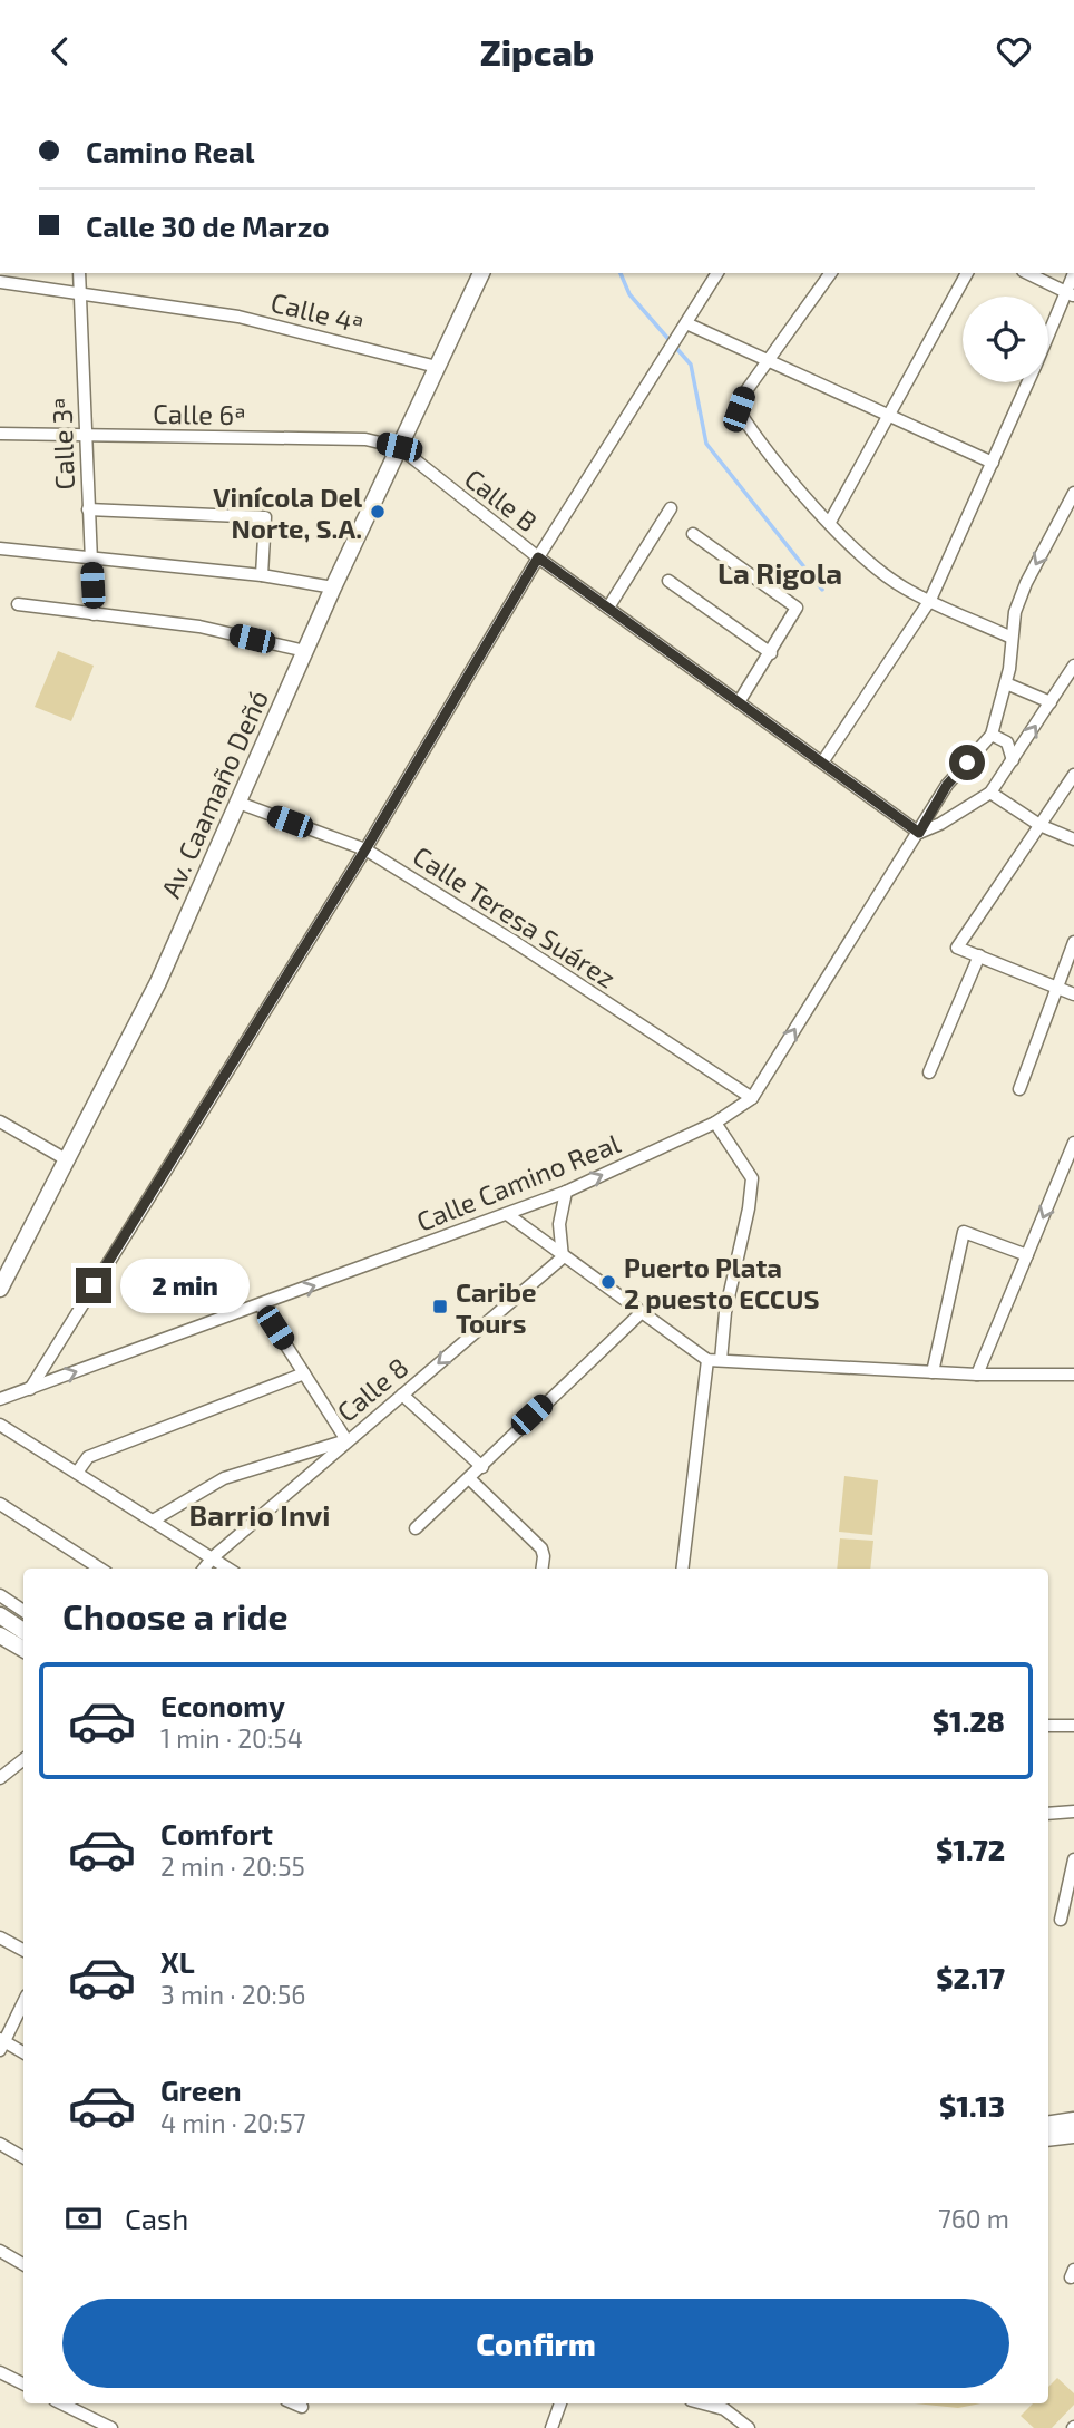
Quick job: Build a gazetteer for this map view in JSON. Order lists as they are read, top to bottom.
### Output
{
  "streets": {
    "main road": ["Av. Caamaño Deñó"],
    "street": [
      "Calle 4ª",
      "Calle 6ª",
      "Calle 3ª",
      "Calle B",
      "Calle Teresa Suárez",
      "Calle Camino Real",
      "Calle 8"
    ]
  },
  "crossings": [
    ["Calle 4ª", "Calle 3ª"],
    ["Calle 4ª", "Av. Caamaño Deñó"],
    ["Calle 6ª", "Calle 3ª"],
    ["Calle 6ª", "Calle B"],
    ["Calle 6ª", "Av. Caamaño Deñó"],
    ["Calle B", "Av. Caamaño Deñó"],
    ["Calle B", "Calle Camino Real"],
    ["Av. Caamaño Deñó", "Calle Teresa Suárez"],
    ["Calle Teresa Suárez", "Calle Camino Real"]
  ],
  "districts": ["La Rigola", "Barrio Invi"],
  "places": {
    "other": ["Vinícola Del Norte, S.A.", "Puerto Plata 2 puesto ECCUS"],
    "transit": ["Caribe Tours"]
  },
  "page": {
    "header": "Zipcab",
    "banner": ["Camino Real", "Calle 30 de Marzo"],
    "bubble": "2 min",
    "heading": "Choose a ride",
    "list": [
      {
        "name": "Economy",
        "note": "1 min · 20:54",
        "value": "$1.28"
      },
      {
        "name": "Comfort",
        "note": "2 min · 20:55",
        "value": "$1.72"
      },
      {
        "name": "XL",
        "note": "3 min · 20:56",
        "value": "$2.17"
      },
      {
        "name": "Green",
        "note": "4 min · 20:57",
        "value": "$1.13"
      }
    ],
    "pay": ["Cash", "760 m"],
    "buttons": "Confirm"
  }
}
